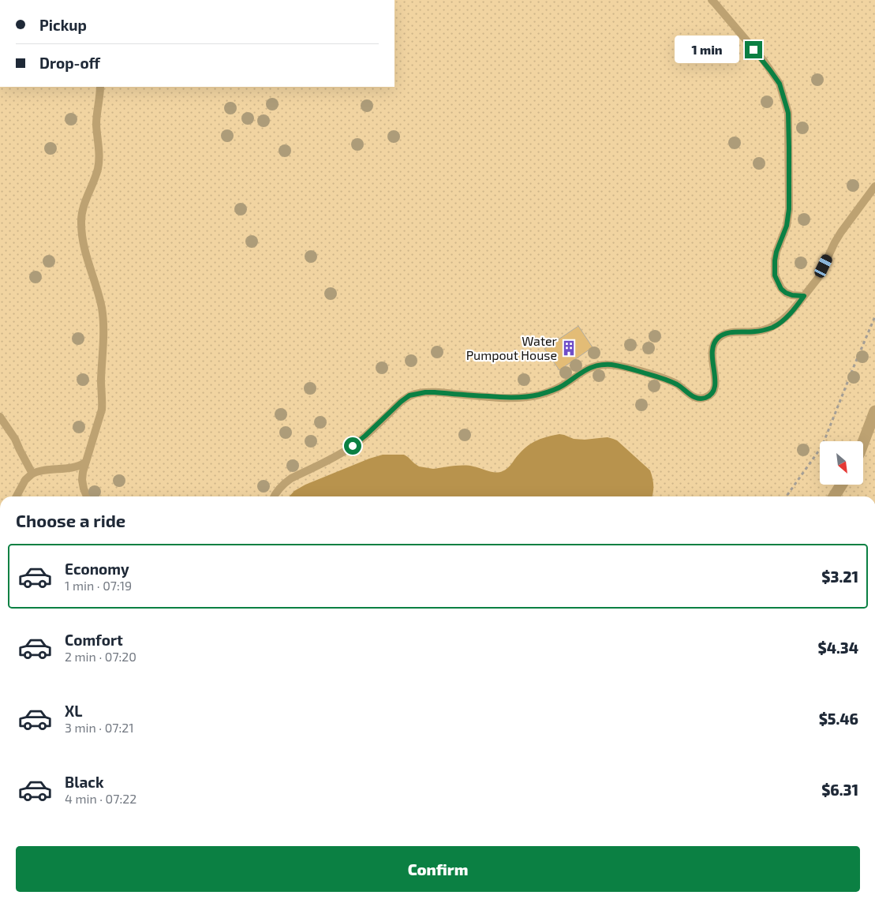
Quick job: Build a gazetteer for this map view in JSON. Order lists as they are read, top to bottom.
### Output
{
  "places": {
    "building": ["Water Pumpout House"]
  },
  "north": "bottom right",
  "page": {
    "banner": ["Pickup", "Drop-off"],
    "bubble": "1 min",
    "heading": "Choose a ride",
    "list": [
      {
        "name": "Economy",
        "note": "1 min · 07:19",
        "value": "$3.21"
      },
      {
        "name": "Comfort",
        "note": "2 min · 07:20",
        "value": "$4.34"
      },
      {
        "name": "XL",
        "note": "3 min · 07:21",
        "value": "$5.46"
      },
      {
        "name": "Black",
        "note": "4 min · 07:22",
        "value": "$6.31"
      }
    ],
    "buttons": "Confirm"
  }
}
